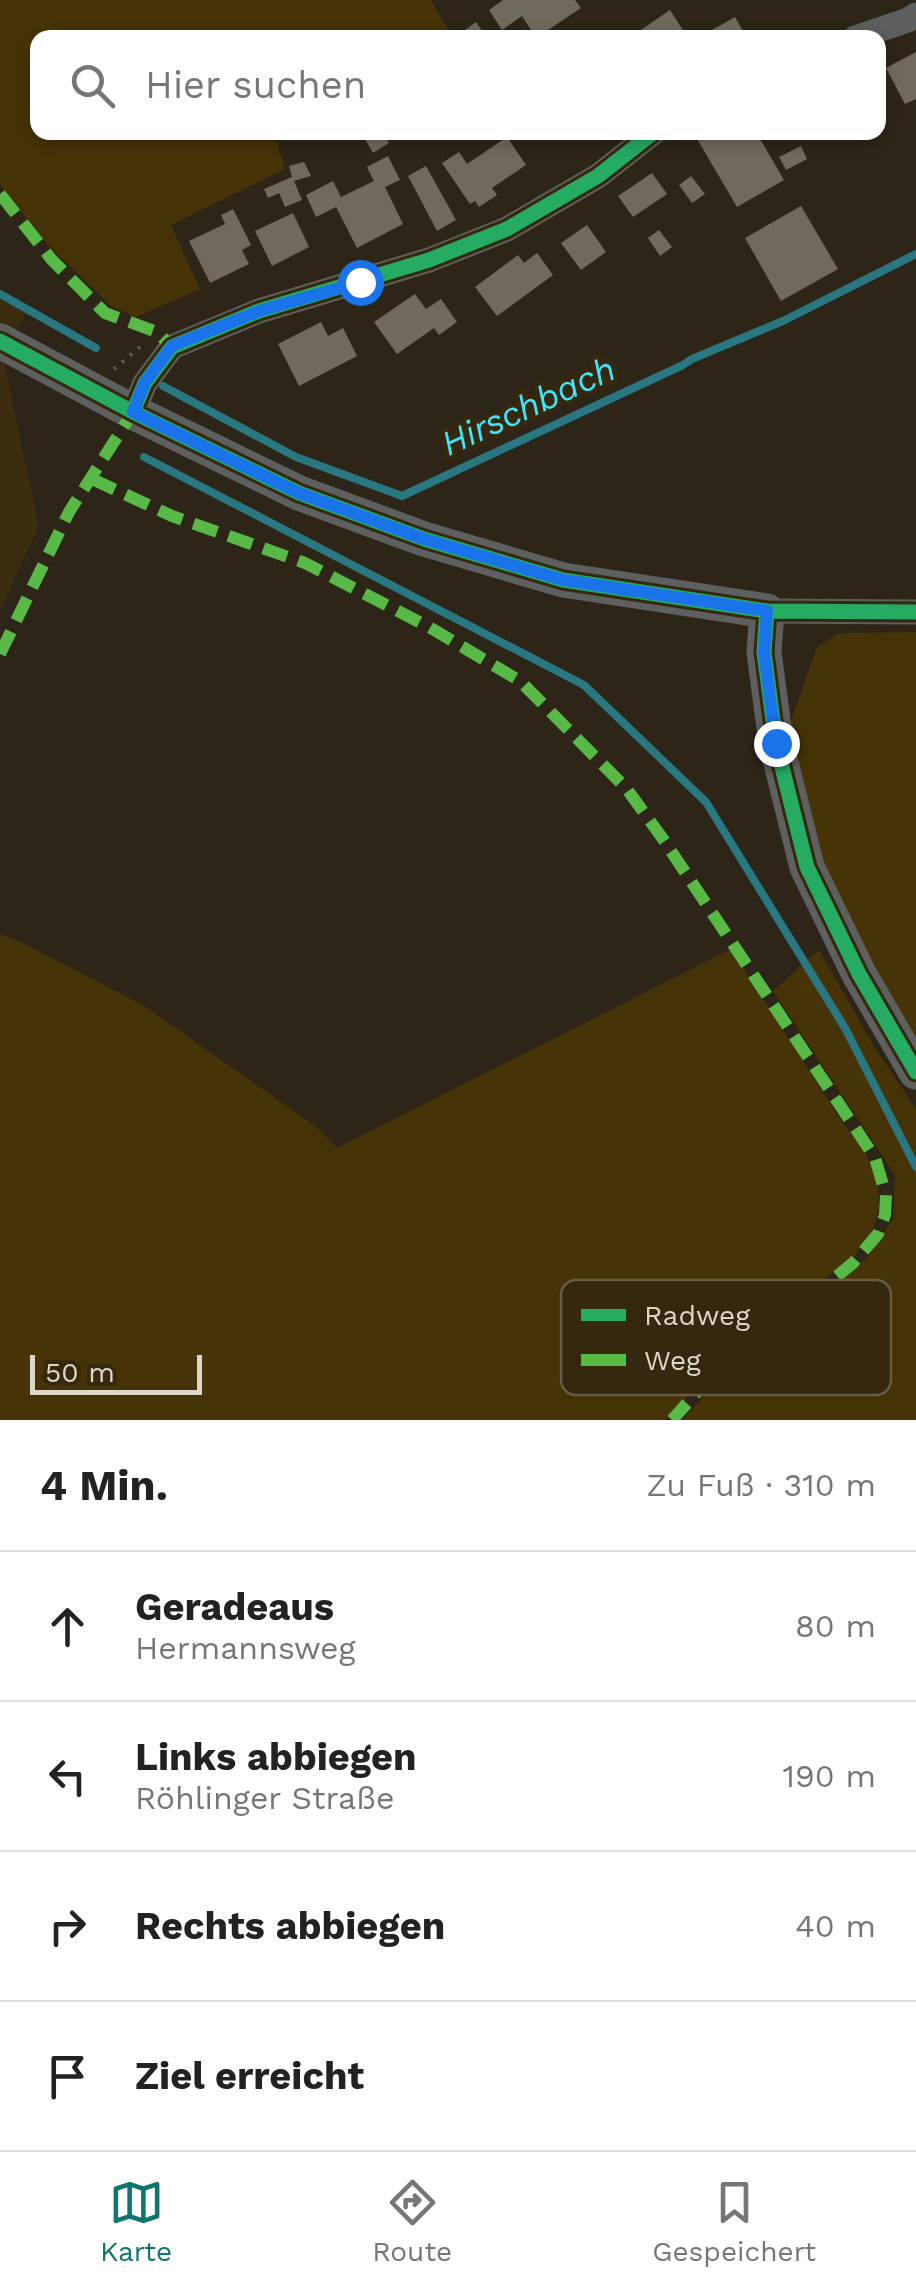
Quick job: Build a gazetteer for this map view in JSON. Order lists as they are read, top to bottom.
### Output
{
  "water": ["Hirschbach"],
  "legend": ["Radweg", "Weg"],
  "scale_bar": "50 m",
  "page": {
    "search": "Hier suchen",
    "scale": "50 m",
    "heading": ["4 Min.", "Zu Fuß · 310 m"],
    "list": [
      ["Geradeaus", "Hermannsweg", "80 m"],
      ["Links abbiegen", "Röhlinger Straße", "190 m"],
      ["Rechts abbiegen", "40 m"],
      "Ziel erreicht"
    ],
    "nav": ["Karte", "Route", "Gespeichert"]
  }
}
